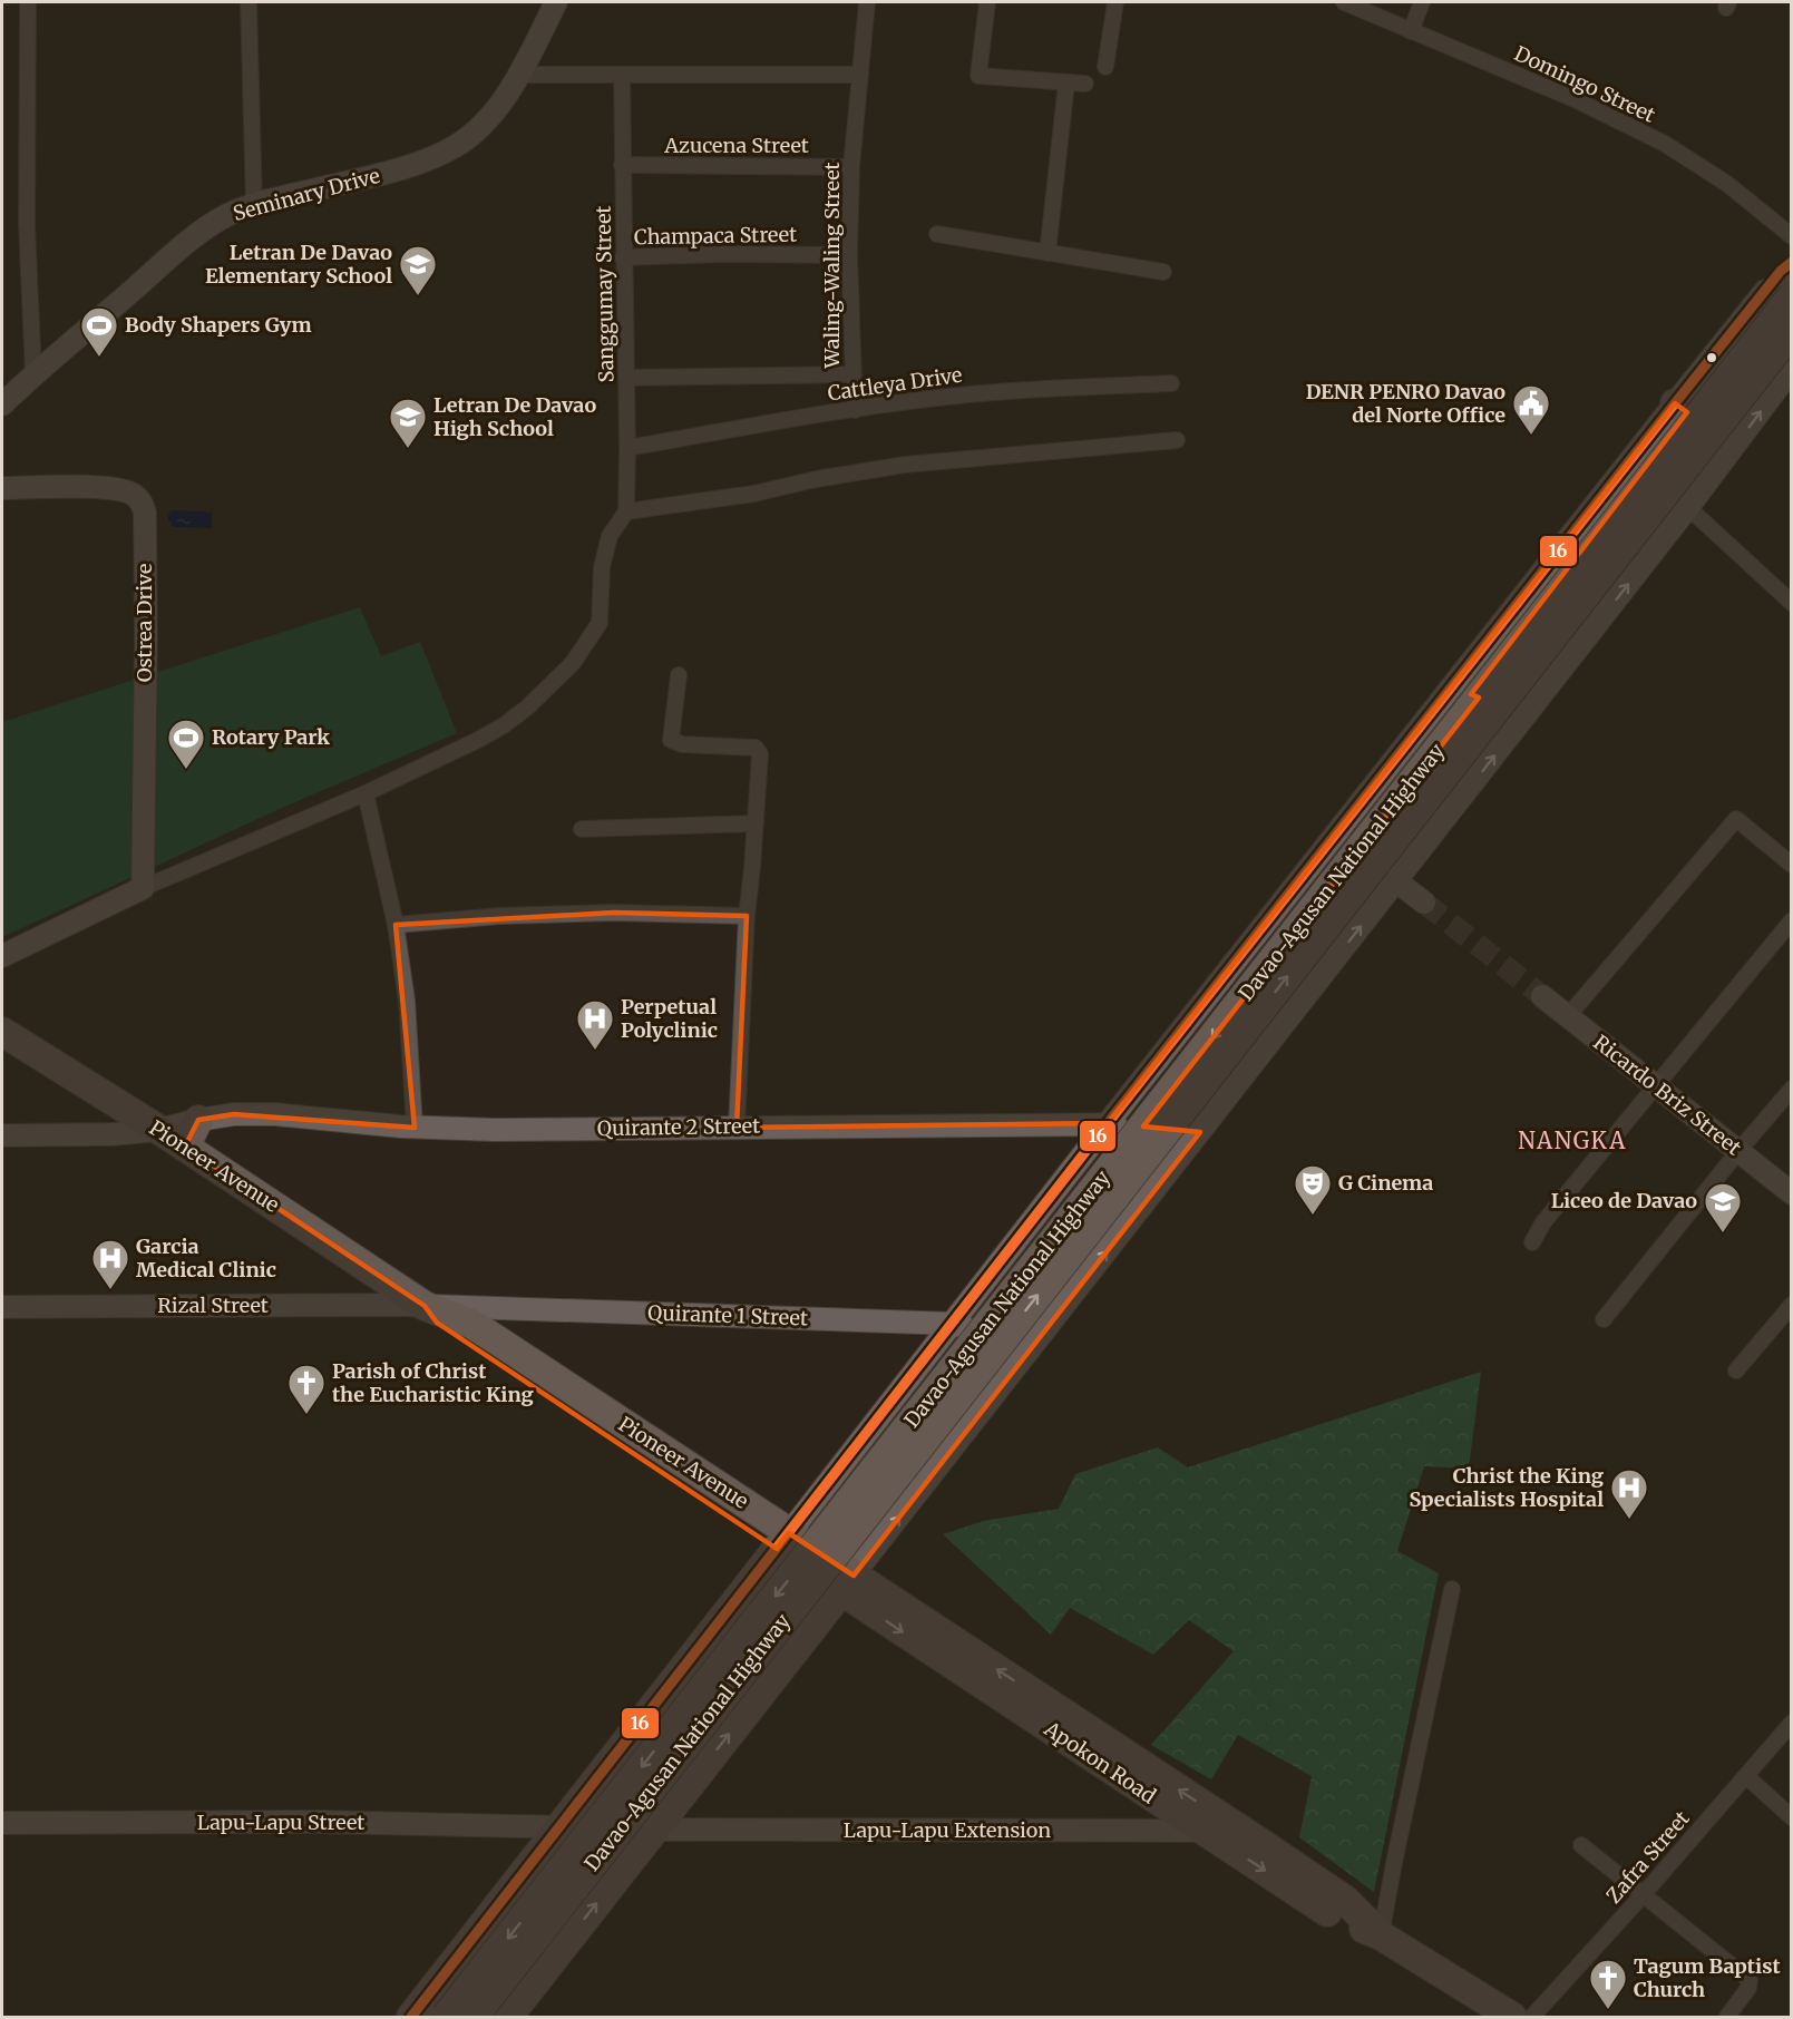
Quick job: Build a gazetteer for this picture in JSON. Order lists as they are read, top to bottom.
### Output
{
  "streets": {
    "highway": ["Davao-Agusan National Highway", "Pioneer Avenue", "Apokon Road"],
    "street": [
      "Domingo Street",
      "Azucena Street",
      "Seminary Drive",
      "Champaca Street",
      "Waling-Waling Street",
      "Sanggumay Street",
      "Cattleya Drive",
      "Ostrea Drive",
      "Ricardo Briz Street",
      "Quirante 2 Street",
      "Rizal Street",
      "Quirante 1 Street",
      "Lapu-Lapu Street",
      "Lapu-Lapu Extension",
      "Zafra Street"
    ]
  },
  "crossings": [
    ["Azucena Street", "Waling-Waling Street"],
    ["Azucena Street", "Sanggumay Street"],
    ["Champaca Street", "Waling-Waling Street"],
    ["Champaca Street", "Sanggumay Street"],
    ["Waling-Waling Street", "Cattleya Drive"],
    ["Sanggumay Street", "Cattleya Drive"],
    ["Davao-Agusan National Highway", "Pioneer Avenue"],
    ["Davao-Agusan National Highway", "Quirante 1 Street"],
    ["Davao-Agusan National Highway", "Apokon Road"],
    ["Davao-Agusan National Highway", "Lapu-Lapu Street"],
    ["Davao-Agusan National Highway", "Lapu-Lapu Extension"],
    ["Quirante 2 Street", "Pioneer Avenue"],
    ["Pioneer Avenue", "Rizal Street"],
    ["Pioneer Avenue", "Quirante 1 Street"],
    ["Pioneer Avenue", "Apokon Road"],
    ["Rizal Street", "Quirante 1 Street"],
    ["Apokon Road", "Lapu-Lapu Extension"],
    ["Lapu-Lapu Street", "Lapu-Lapu Extension"]
  ],
  "districts": ["NANGKA"],
  "places": {
    "school or university": ["Letran De Davao Elementary School", "Letran De Davao High School", "Liceo de Davao"],
    "sports": ["Body Shapers Gym", "Rotary Park"],
    "public building": ["DENR PENRO Davao del Norte Office"],
    "hospital": ["Perpetual Polyclinic", "Garcia Medical Clinic", "Christ the King Specialists Hospital"],
    "theatre": ["G Cinema"],
    "church": ["Parish of Christ the Eucharistic King", "Tagum Baptist Church"]
  },
  "lines": ["transit line 16"]
}
